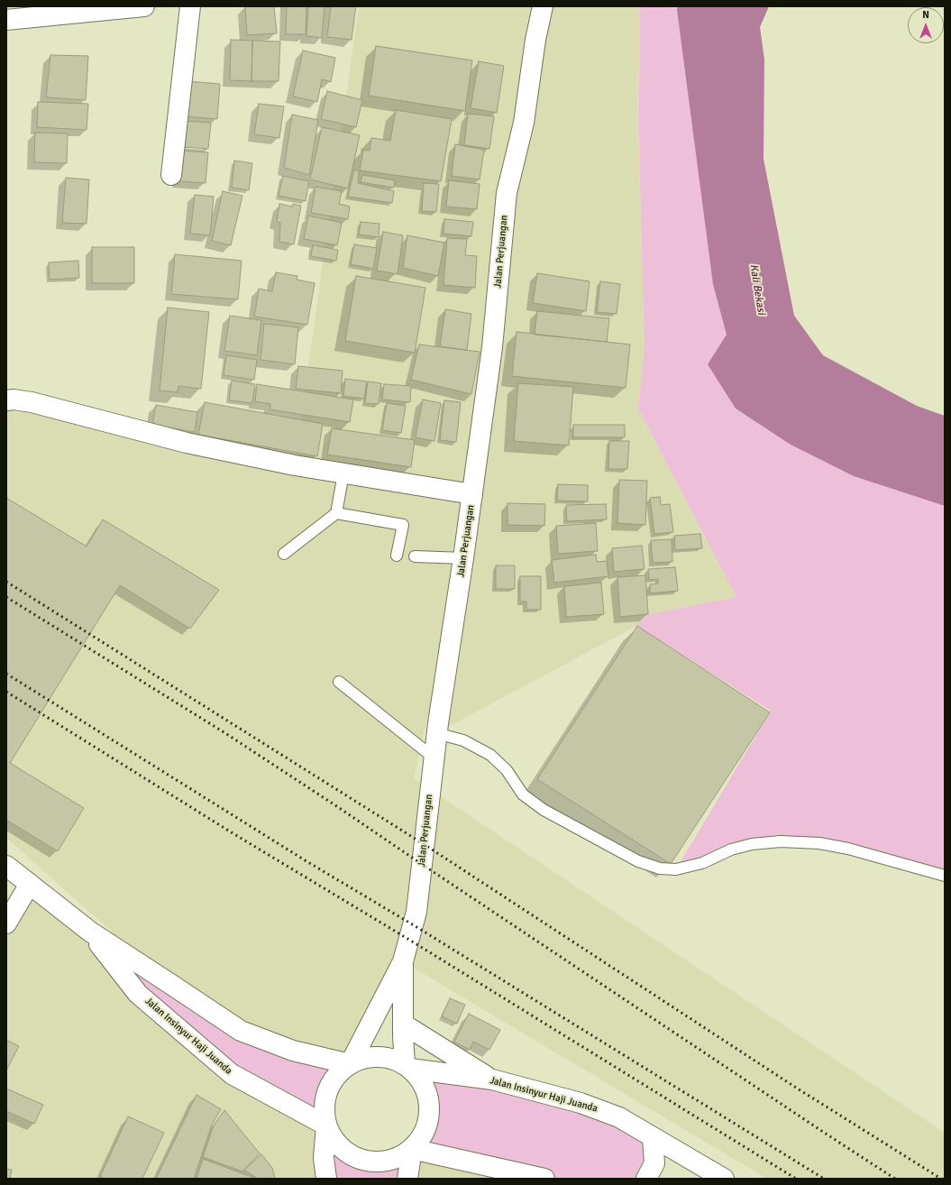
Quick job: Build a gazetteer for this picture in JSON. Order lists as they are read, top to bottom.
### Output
{
  "streets": {
    "main road": ["Jalan Perjuangan", "Jalan Insinyur Haji Juanda"]
  },
  "crossings": [
    ["Jalan Perjuangan", "Jalan Insinyur Haji Juanda"]
  ],
  "water": ["Kali Bekasi"],
  "north": "top"
}
